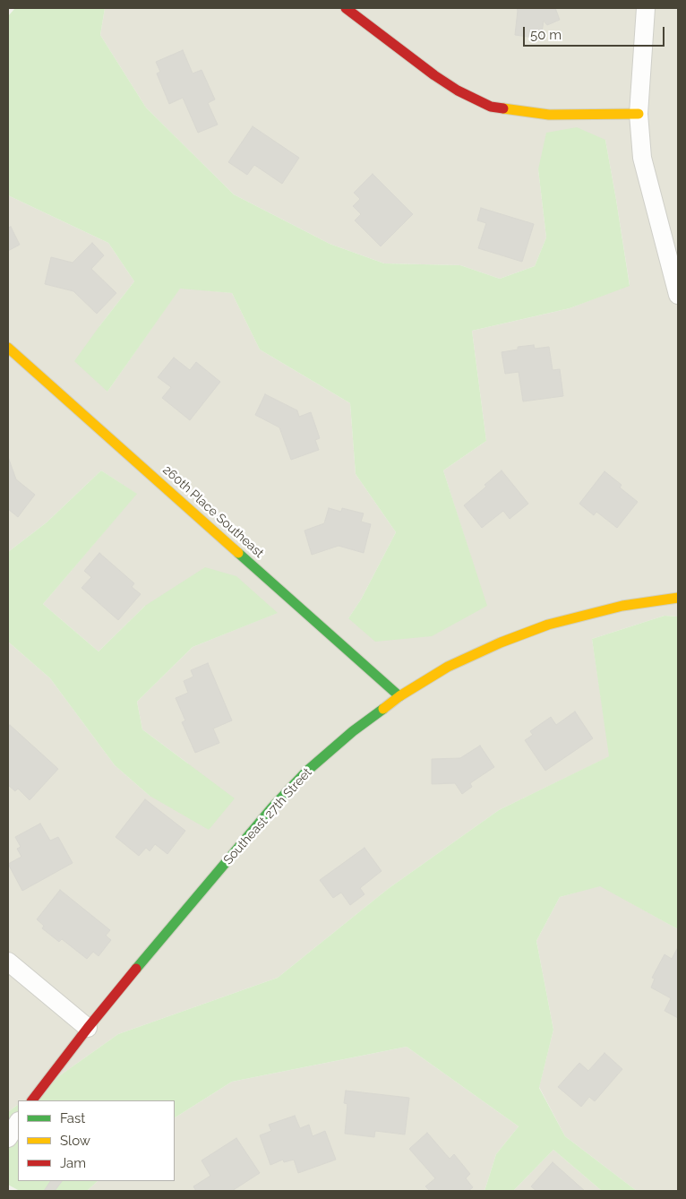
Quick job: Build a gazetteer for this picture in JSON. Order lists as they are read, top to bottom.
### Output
{
  "streets": {
    "street": ["260th Place Southeast", "Southeast 27th Street"]
  },
  "crossings": [
    ["260th Place Southeast", "Southeast 27th Street"]
  ],
  "legend": ["Fast", "Slow", "Jam"],
  "scale_bar": "50 m"
}
